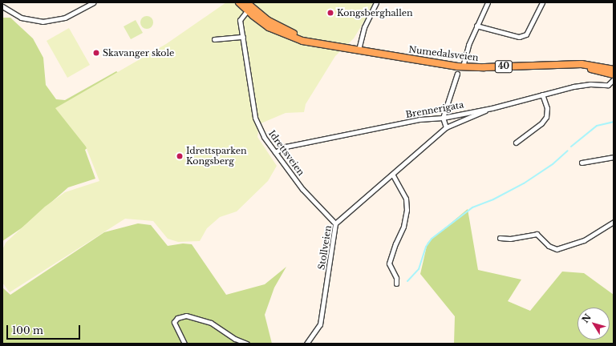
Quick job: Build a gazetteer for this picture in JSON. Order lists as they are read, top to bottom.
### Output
{
  "streets": {
    "main road": ["Numedalsveien", "40"],
    "street": ["Brennerigata", "Idrettsveien", "Stollveien"]
  },
  "crossings": [
    ["Numedalsveien", "Idrettsveien"],
    ["Brennerigata", "Idrettsveien"],
    ["Brennerigata", "Stollveien"],
    ["Idrettsveien", "Stollveien"]
  ],
  "places": ["Kongsberghallen", "Skavanger skole", "Idrettsparken Kongsberg"],
  "scale_bar": "100 m",
  "north": "top left"
}
